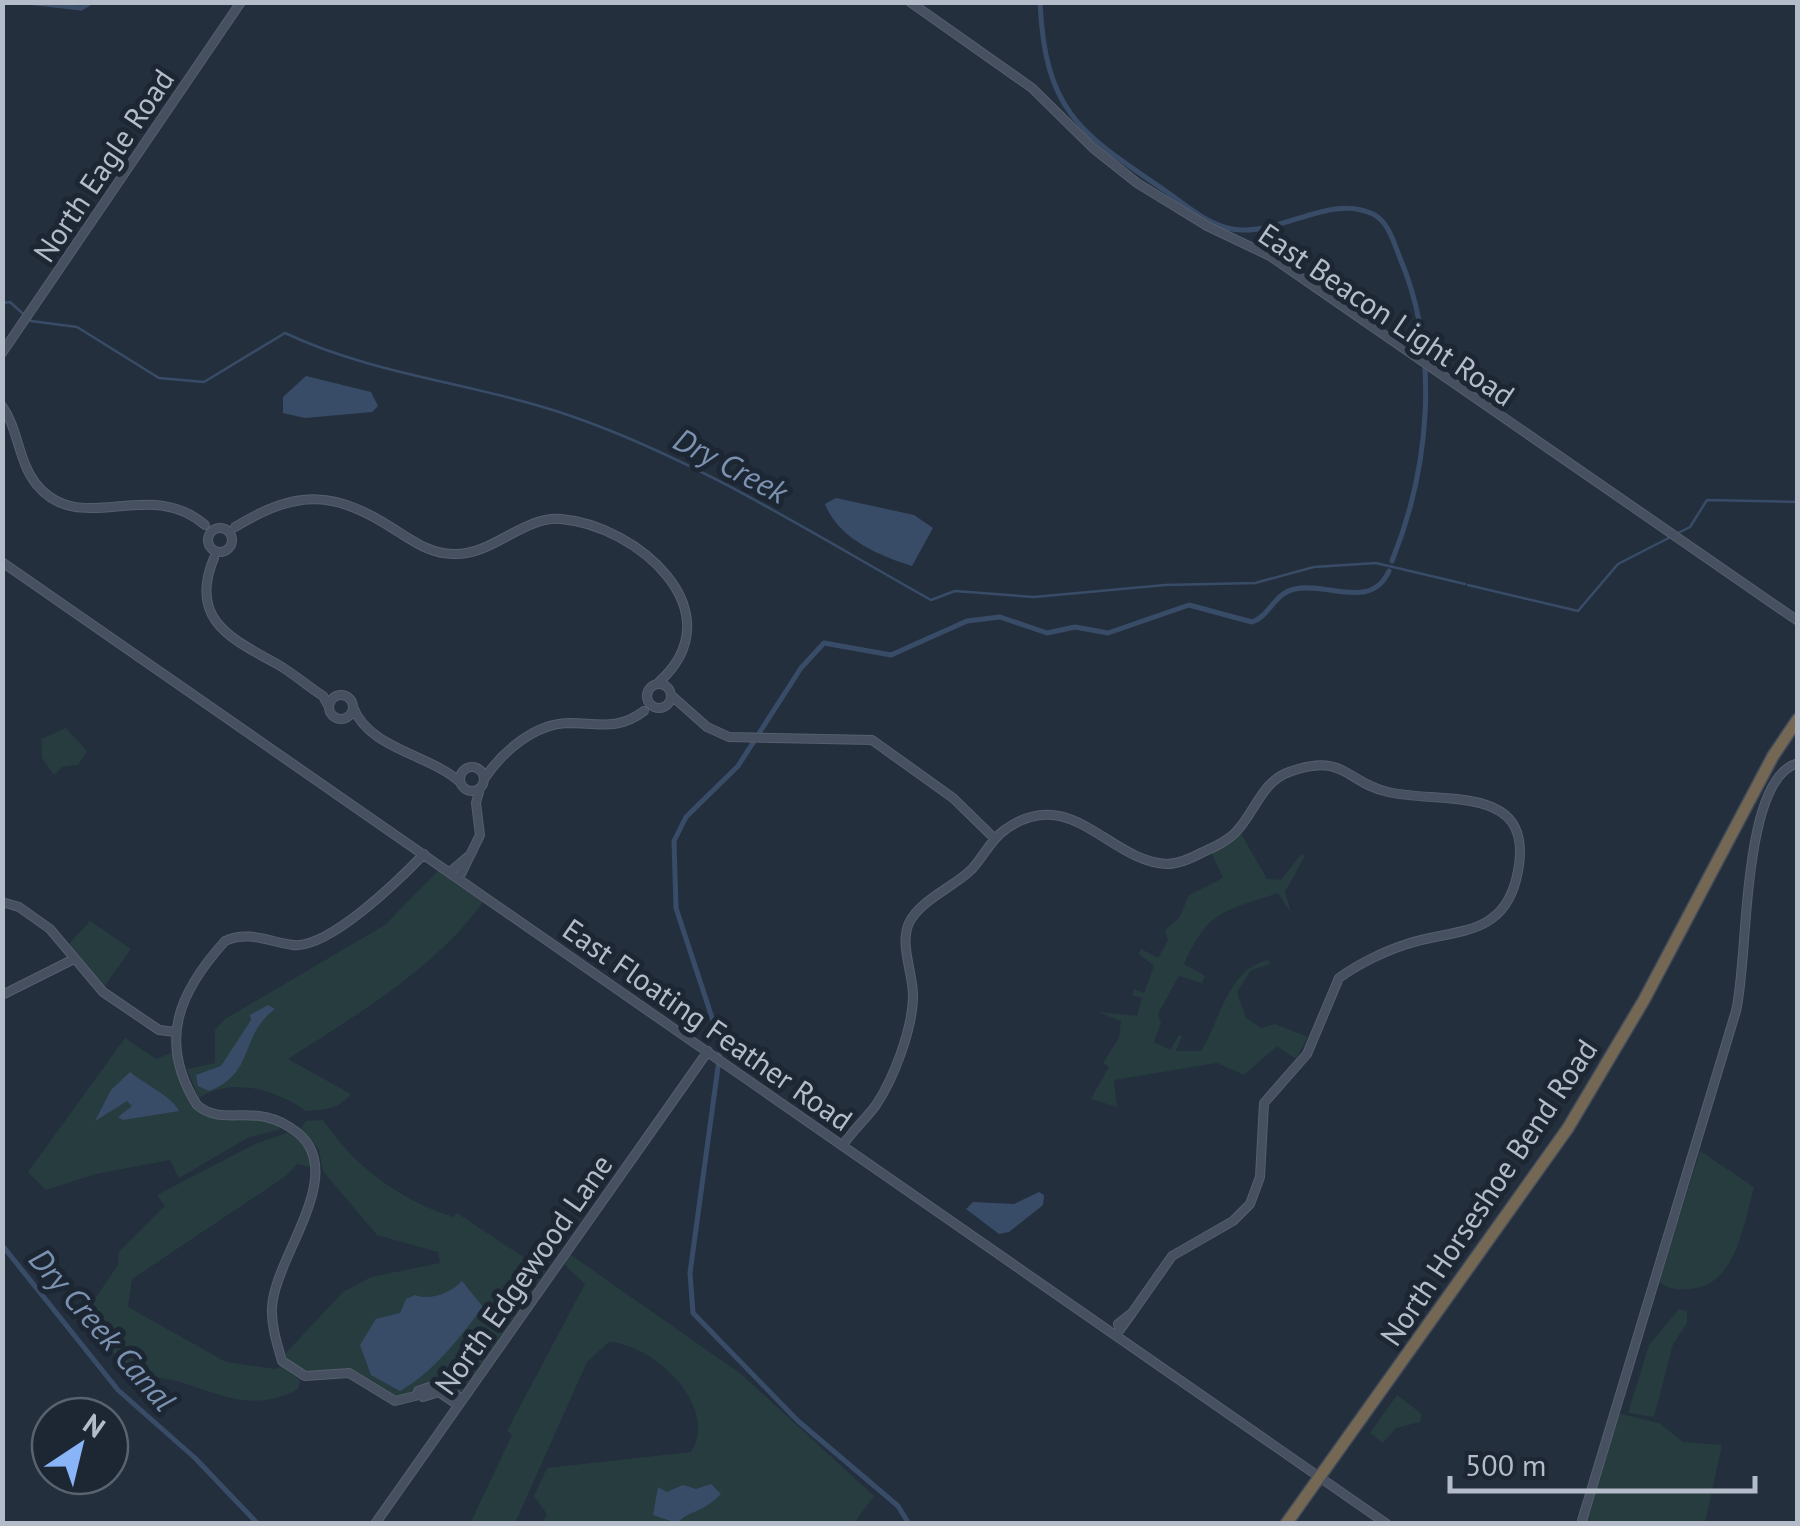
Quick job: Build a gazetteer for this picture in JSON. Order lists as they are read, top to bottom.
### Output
{
  "streets": {
    "highway": ["North Horseshoe Bend Road"],
    "street": [
      "North Eagle Road",
      "East Beacon Light Road",
      "East Floating Feather Road",
      "North Edgewood Lane"
    ]
  },
  "crossings": [
    ["East Floating Feather Road", "North Horseshoe Bend Road"],
    ["East Floating Feather Road", "North Edgewood Lane"]
  ],
  "water": ["Dry Creek", "Dry Creek Canal"],
  "scale_bar": "500 m",
  "north": "top right"
}
